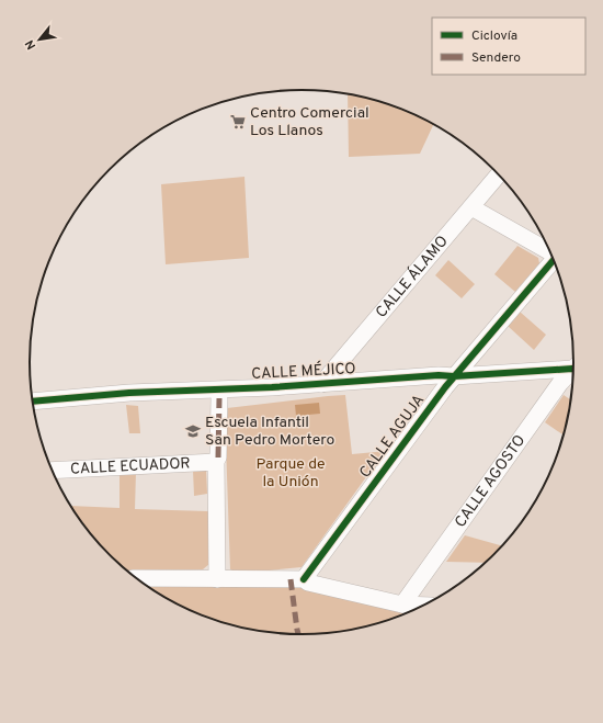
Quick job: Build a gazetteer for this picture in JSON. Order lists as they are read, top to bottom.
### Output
{
  "streets": {
    "street": [
      "CALLE ÁLAMO",
      "CALLE MÉJICO",
      "CALLE AGUJA",
      "CALLE ECUADOR",
      "CALLE AGOSTO"
    ]
  },
  "crossings": [
    ["CALLE ÁLAMO", "CALLE MÉJICO"],
    ["CALLE MÉJICO", "CALLE AGUJA"]
  ],
  "parks": ["Parque de la Unión"],
  "places": {
    "supermarket": ["Centro Comercial Los Llanos"],
    "school or university": ["Escuela Infantil San Pedro Mortero"]
  },
  "legend": ["Ciclovía", "Sendero"],
  "north": "bottom left"
}
